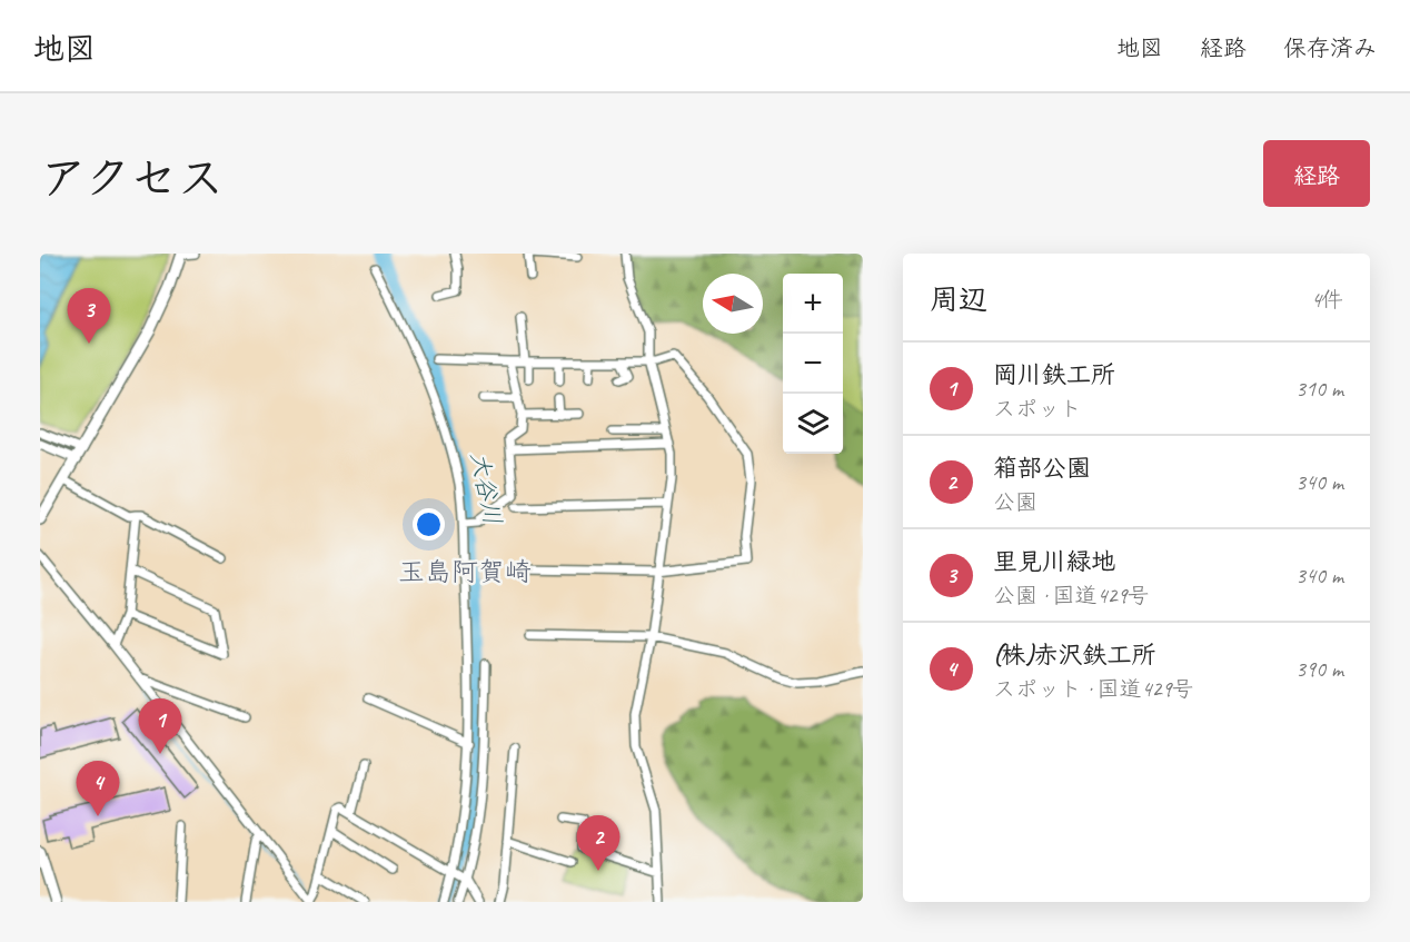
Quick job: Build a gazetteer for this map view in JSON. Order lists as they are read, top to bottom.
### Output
{
  "districts": ["玉島阿賀崎"],
  "water": ["大谷川"],
  "north": "left",
  "page": {
    "header": "地図",
    "nav": ["地図", "経路", "保存済み"],
    "title": "アクセス",
    "buttons": "経路",
    "heading": ["周辺", "4件"],
    "map_buttons": ["+", "−"],
    "pins": [
      "3",
      "1",
      "4",
      "2"
    ],
    "list": [
      {
        "mark": "1",
        "name": "岡川鉄工所",
        "note": "スポット",
        "value": "310 m"
      },
      {
        "mark": "2",
        "name": "箱部公園",
        "note": "公園",
        "value": "340 m"
      },
      {
        "mark": "3",
        "name": "里見川緑地",
        "note": "公園 · 国道429号",
        "value": "340 m"
      },
      {
        "mark": "4",
        "name": "(株)赤沢鉄工所",
        "note": "スポット · 国道429号",
        "value": "390 m"
      }
    ]
  }
}
